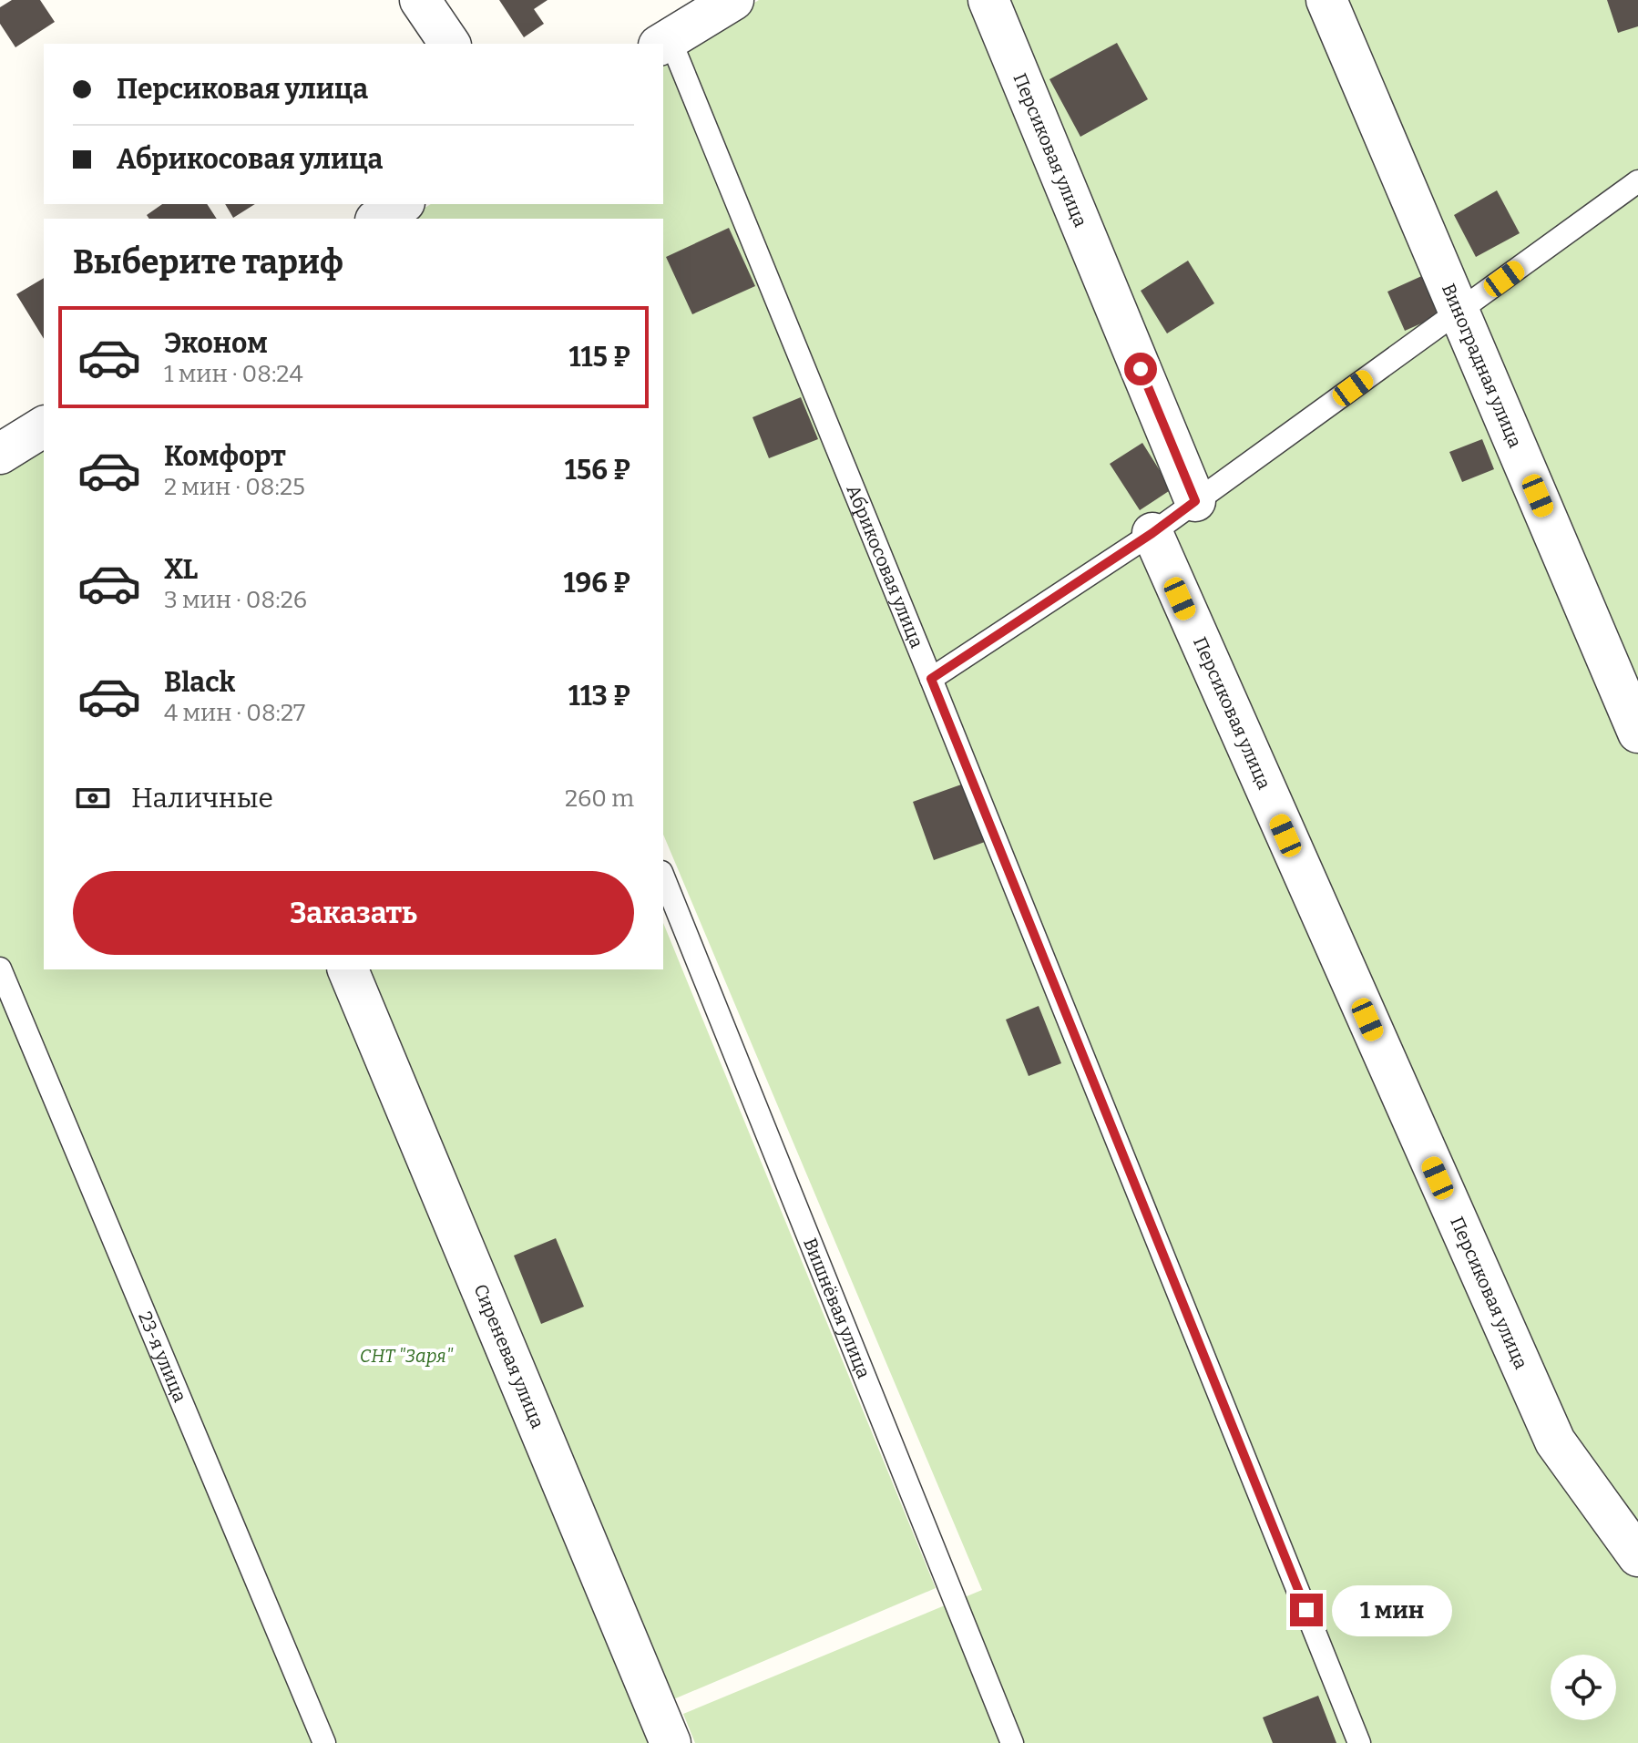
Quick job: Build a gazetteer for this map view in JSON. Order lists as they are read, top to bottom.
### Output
{
  "streets": {
    "street": ["Персиковая улица", "Виноградная улица", "Сиреневая улица"],
    "lane": ["Абрикосовая улица", "Вишнёвая улица", "23-я улица"]
  },
  "parks": ["СНТ \"Заря\""],
  "page": {
    "banner": ["Персиковая улица", "Абрикосовая улица"],
    "heading": "Выберите тариф",
    "list": [
      {
        "name": "Эконом",
        "note": "1 мин · 08:24",
        "value": "115 ₽"
      },
      {
        "name": "Комфорт",
        "note": "2 мин · 08:25",
        "value": "156 ₽"
      },
      {
        "name": "XL",
        "note": "3 мин · 08:26",
        "value": "196 ₽"
      },
      {
        "name": "Black",
        "note": "4 мин · 08:27",
        "value": "113 ₽"
      }
    ],
    "pay": ["Наличные", "260 m"],
    "buttons": "Заказать",
    "bubble": "1 мин"
  }
}
